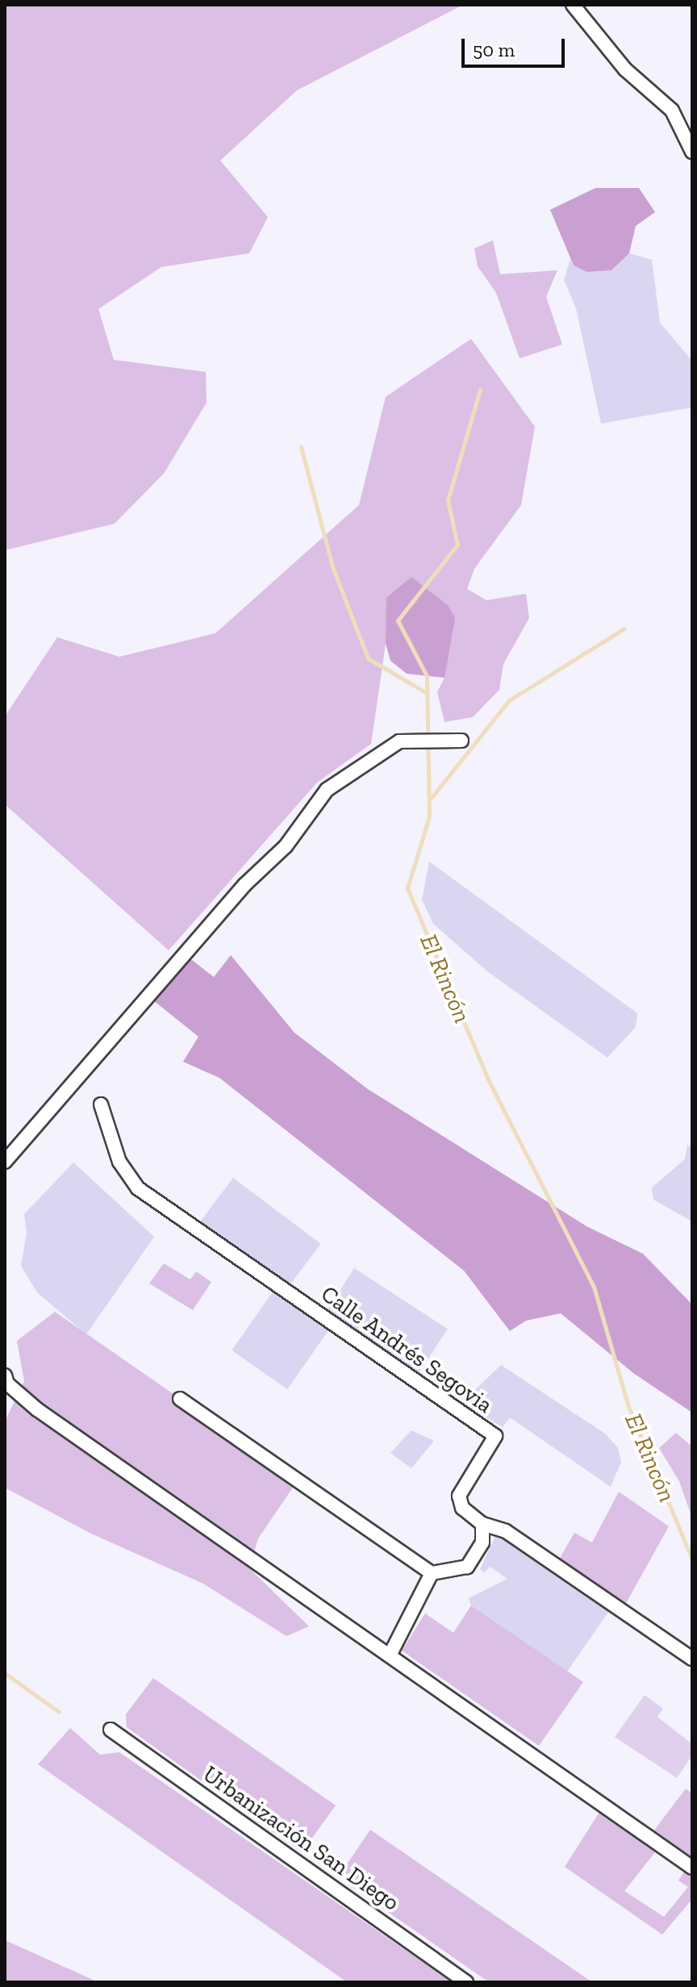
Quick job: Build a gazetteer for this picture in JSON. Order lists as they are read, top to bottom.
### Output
{
  "streets": {
    "street": ["Calle Andrés Segovia", "Urbanización San Diego"]
  },
  "water": ["El Rincón"],
  "scale_bar": "50 m"
}
